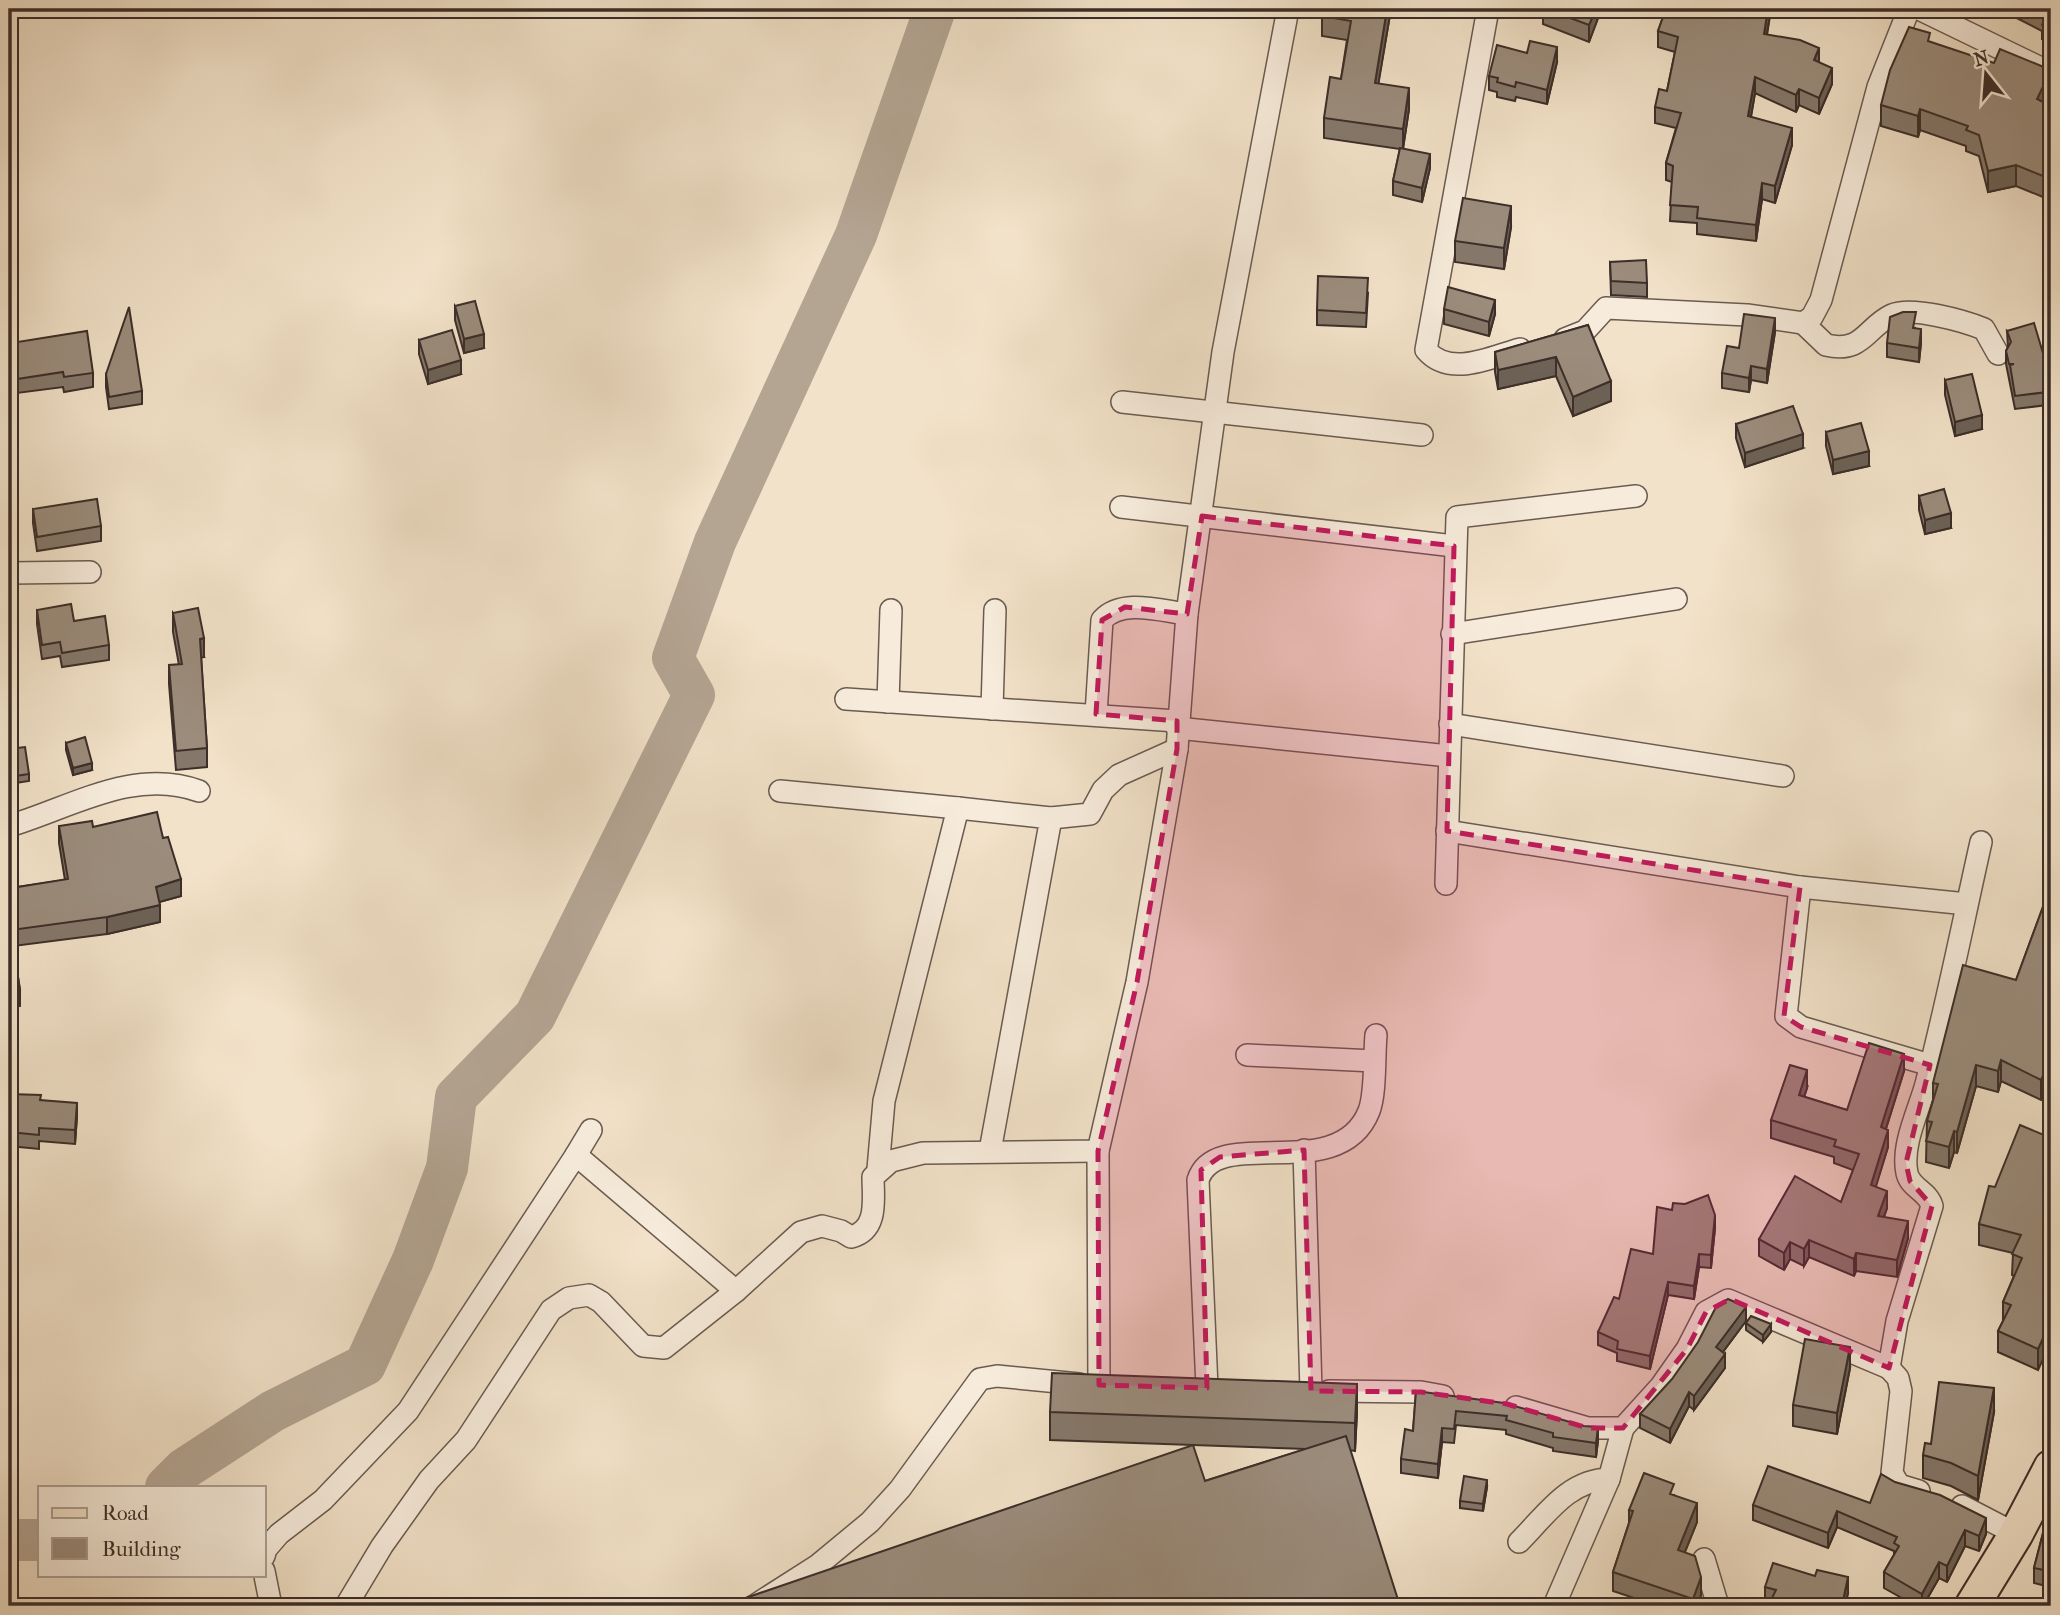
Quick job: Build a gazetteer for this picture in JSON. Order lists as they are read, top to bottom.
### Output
{
  "legend": ["Road", "Building"],
  "north": "top"
}
